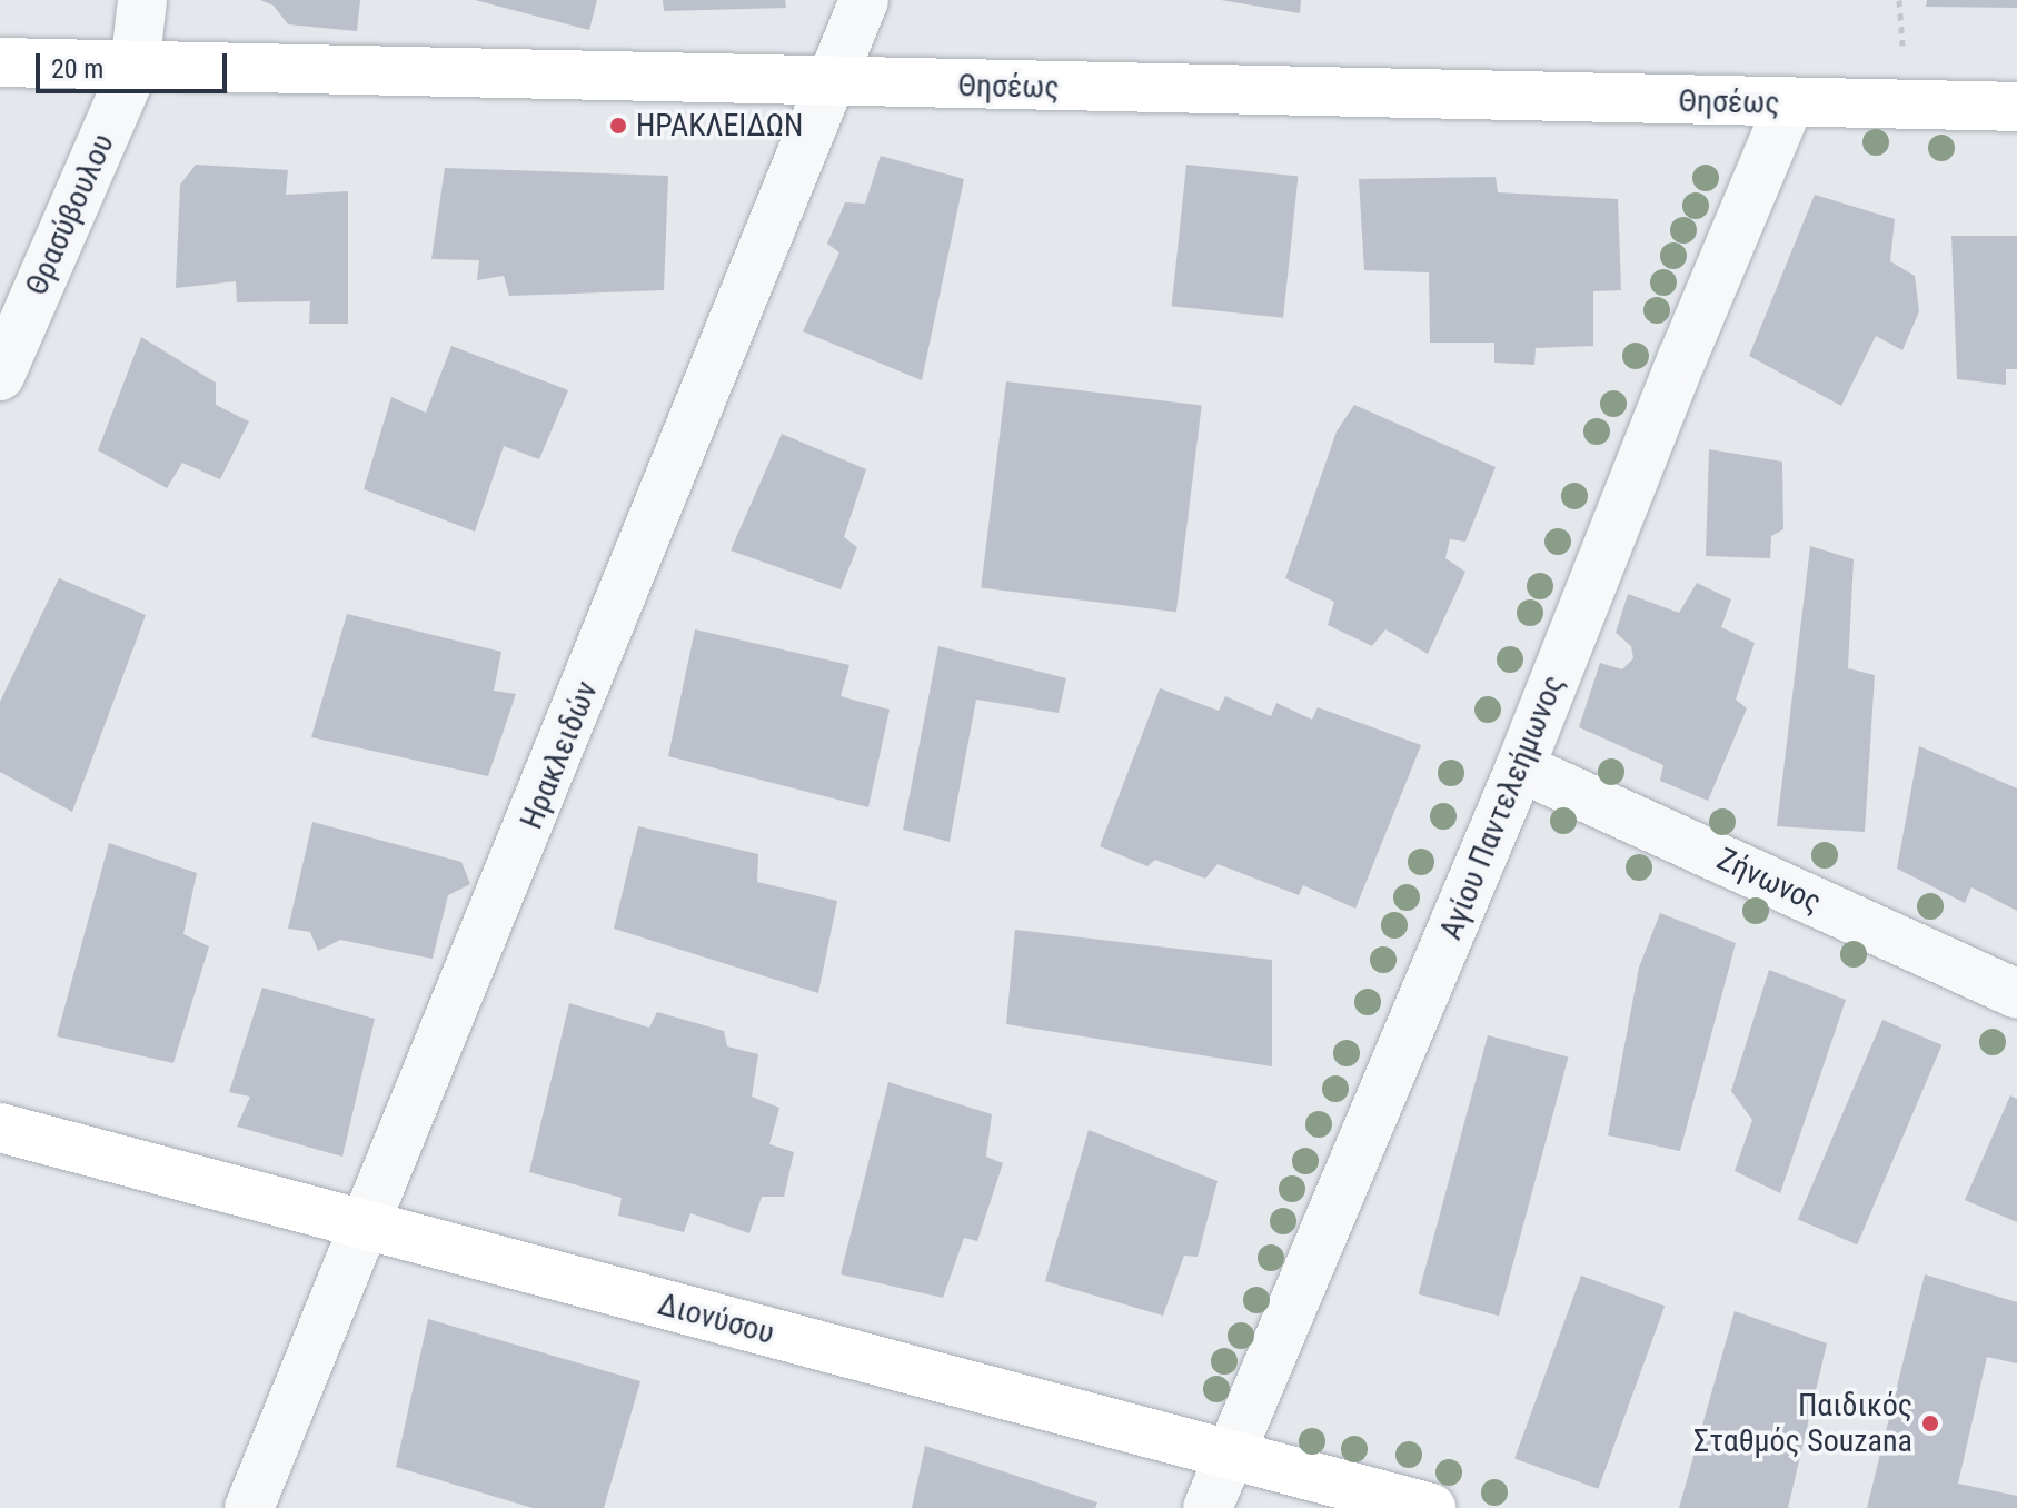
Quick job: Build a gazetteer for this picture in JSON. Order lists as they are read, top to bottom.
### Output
{
  "streets": {
    "street": [
      "Θησέως",
      "Θρασύβουλου",
      "Ηρακλειδών",
      "Αγίου Παντελεήμωνος",
      "Ζήνωνος",
      "Διονύσου"
    ]
  },
  "crossings": [
    ["Θησέως", "Θρασύβουλου"],
    ["Θησέως", "Ηρακλειδών"],
    ["Θησέως", "Αγίου Παντελεήμωνος"],
    ["Ηρακλειδών", "Διονύσου"],
    ["Αγίου Παντελεήμωνος", "Ζήνωνος"],
    ["Αγίου Παντελεήμωνος", "Διονύσου"]
  ],
  "places": ["ΗΡΑΚΛΕΙΔΩΝ", "Παιδικός Σταθμός Souzana"],
  "scale_bar": "20 m"
}
